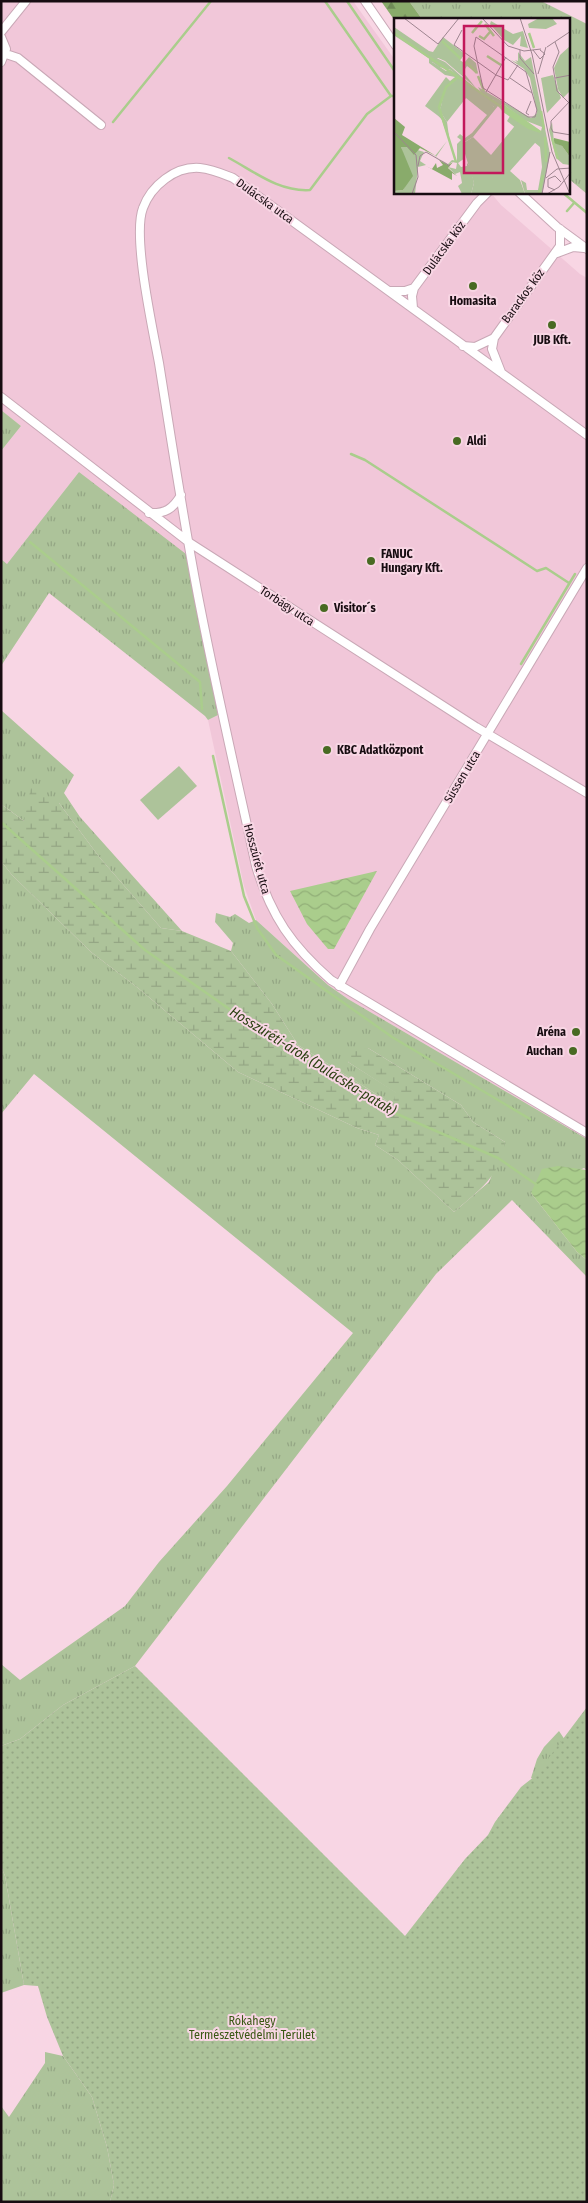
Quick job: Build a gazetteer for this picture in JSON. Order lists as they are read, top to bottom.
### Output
{
  "streets": {
    "street": [
      "Dulácska utca",
      "Dulácska köz",
      "Barackos köz",
      "Torbágy utca",
      "Süssen utca",
      "Hosszúrét utca"
    ]
  },
  "crossings": [
    ["Dulácska utca", "Dulácska köz"],
    ["Dulácska utca", "Torbágy utca"],
    ["Dulácska utca", "Hosszúrét utca"],
    ["Torbágy utca", "Süssen utca"],
    ["Torbágy utca", "Hosszúrét utca"],
    ["Süssen utca", "Hosszúrét utca"]
  ],
  "water": ["Hosszúréti-árok (Dulácska-patak)"],
  "parks": ["Rókahegy Természetvédelmi Terület"],
  "places": [
    "Homasita",
    "JUB Kft.",
    "Aldi",
    "FANUC Hungary Kft.",
    "Visitor´s",
    "KBC Adatközpont",
    "Aréna",
    "Auchan"
  ]
}
